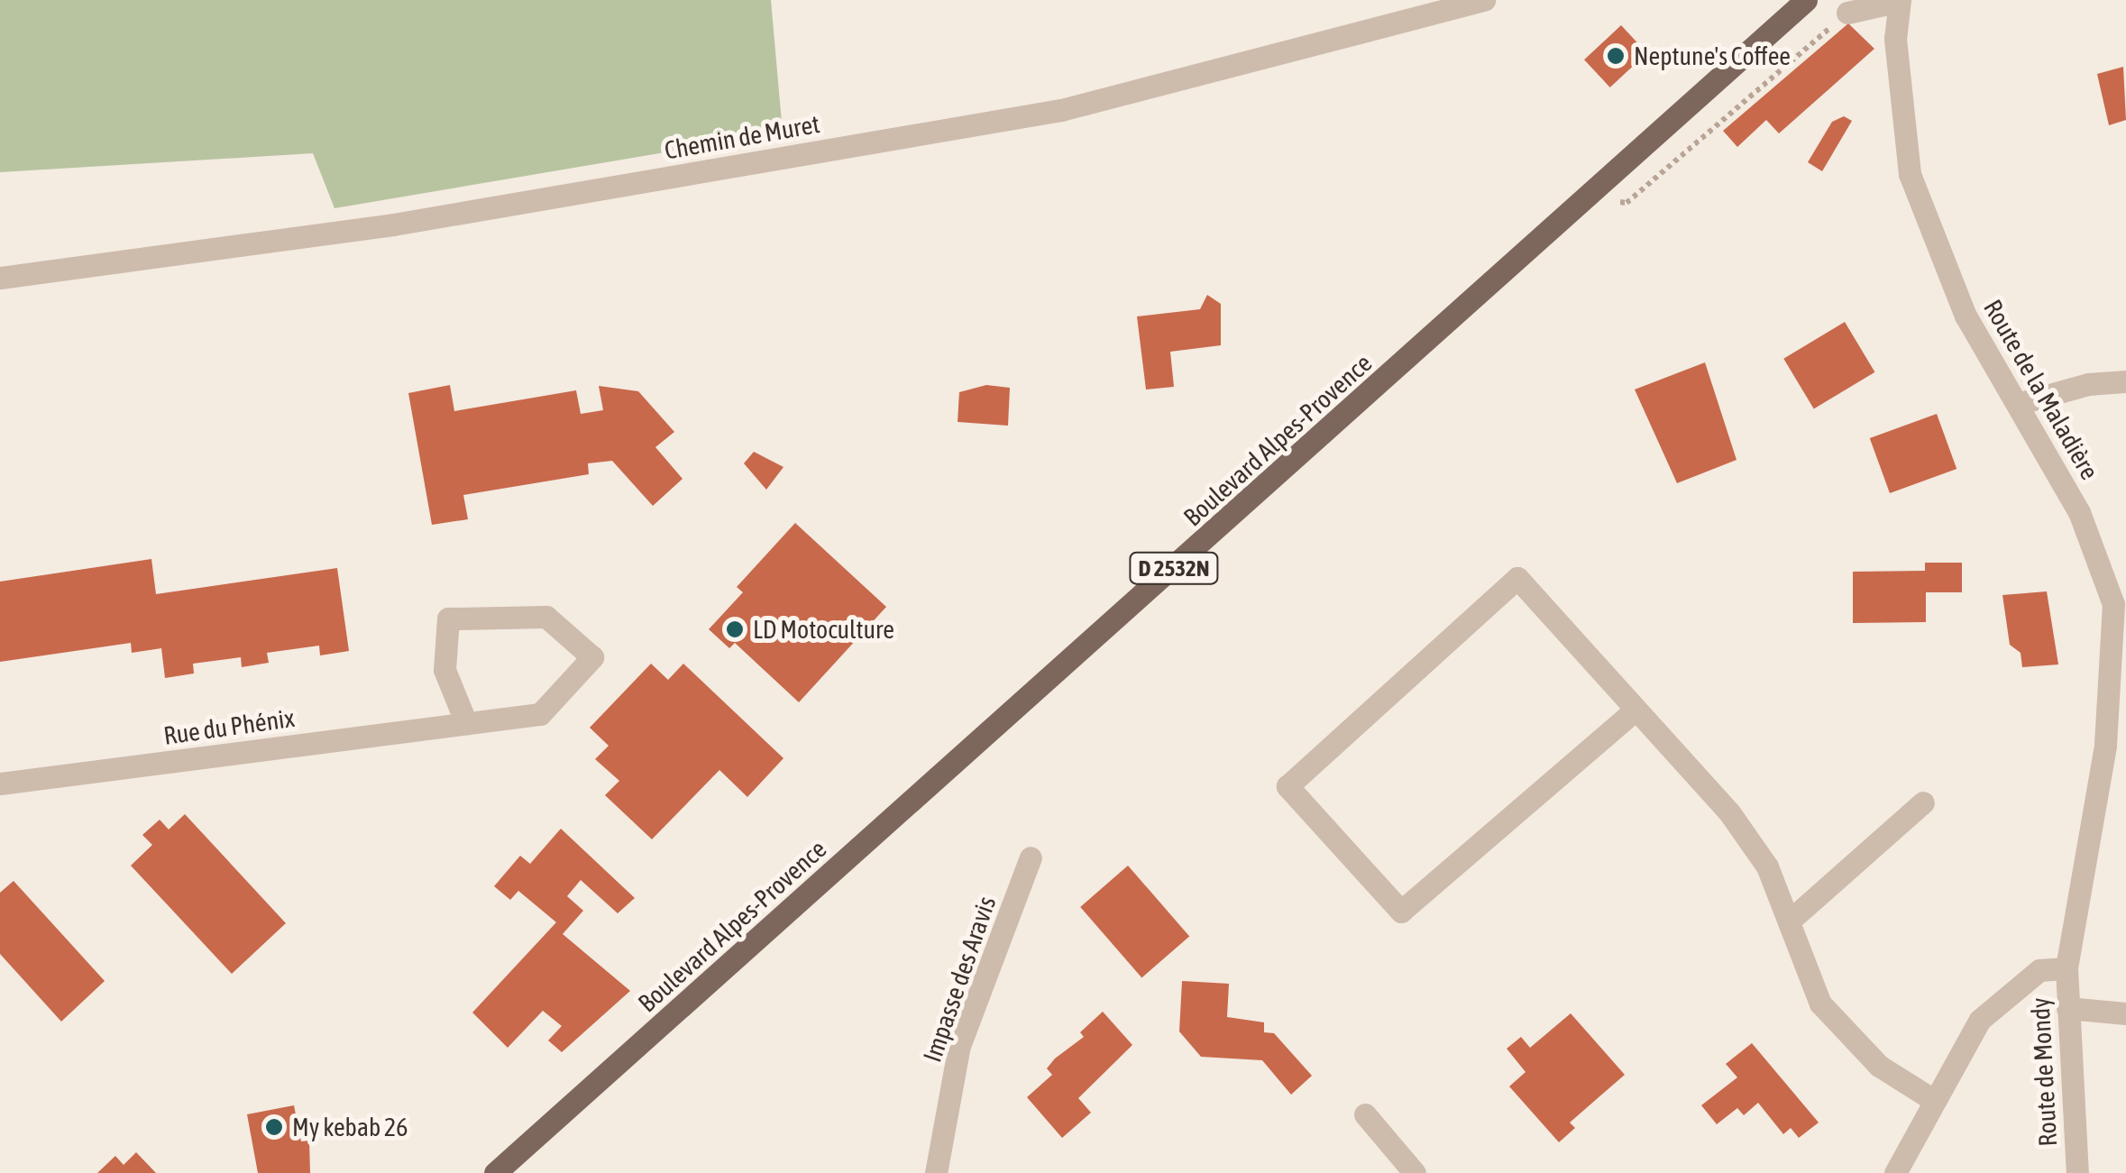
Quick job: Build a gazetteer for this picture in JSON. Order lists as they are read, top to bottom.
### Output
{
  "streets": {
    "main road": ["Boulevard Alpes-Provence", "D 2532N"],
    "street": [
      "Chemin de Muret",
      "Route de la Maladière",
      "Rue du Phénix",
      "Impasse des Aravis",
      "Route de Mondy"
    ]
  },
  "crossings": [
    ["Route de la Maladière", "Route de Mondy"]
  ],
  "places": ["Neptune's Coffee", "LD Motoculture", "My kebab 26"]
}
